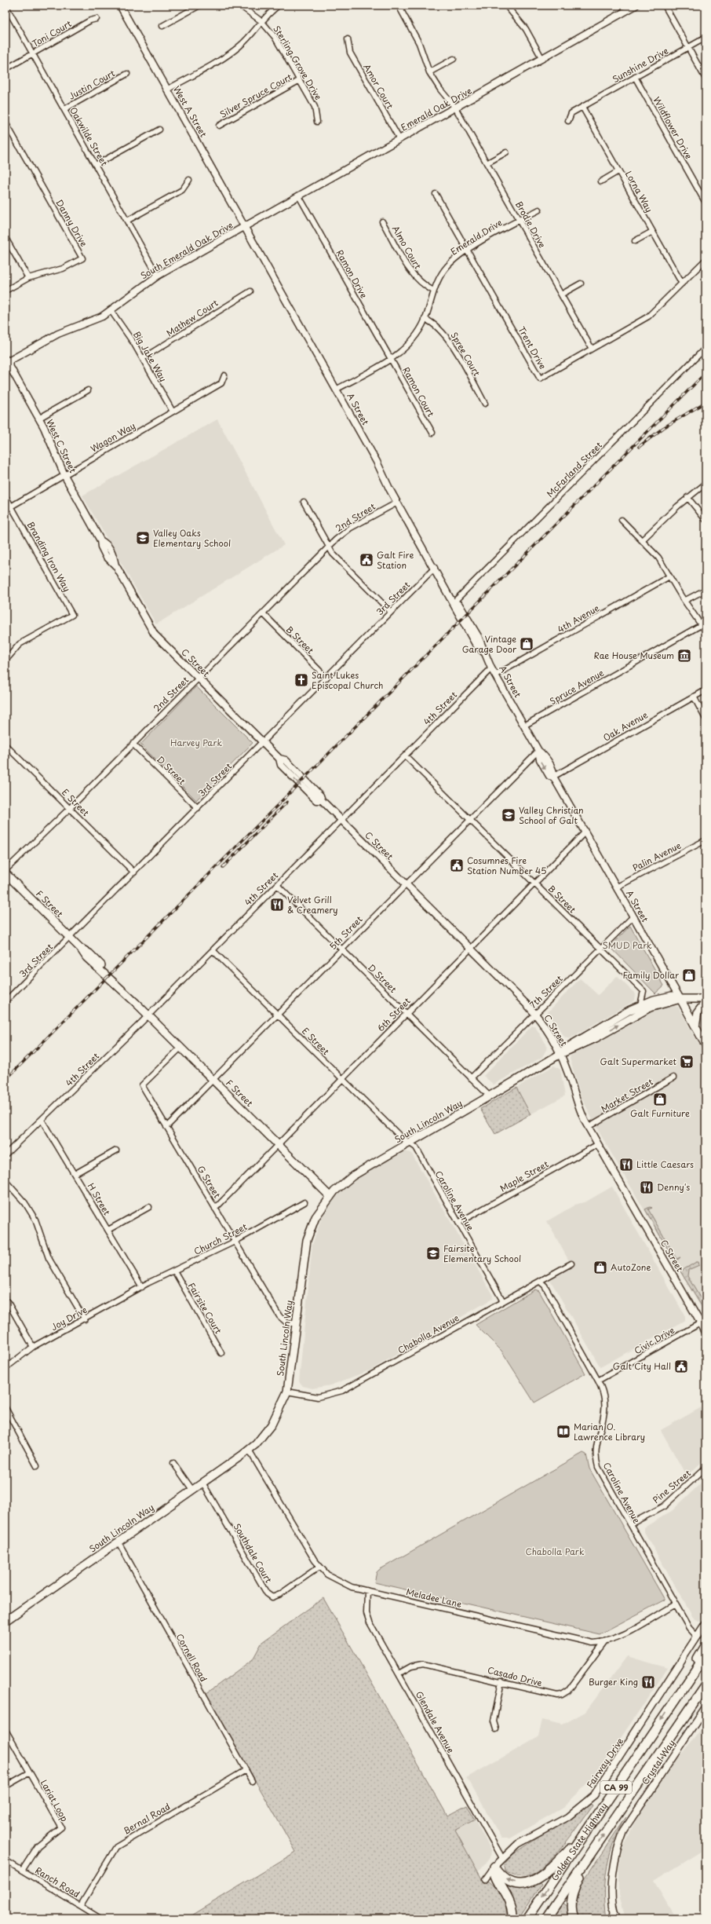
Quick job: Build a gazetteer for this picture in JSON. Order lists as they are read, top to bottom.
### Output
{
  "streets": {
    "highway": ["CA 99", "Golden State Highway"],
    "main road": ["A Street", "F Street", "South Lincoln Way"],
    "street": [
      "Toni Court",
      "Sterling Grove Drive",
      "Sunshine Drive",
      "Justin Court",
      "Amor Court",
      "Silver Spruce Court",
      "Emerald Oak Drive",
      "West A Street",
      "Wildflower Drive",
      "Oakwilde Street",
      "Lorna Way",
      "Danny Drive",
      "Brodie Drive",
      "Emerald Drive",
      "Almo Court",
      "South Emerald Oak Drive",
      "Ramon Drive",
      "Mathew Court",
      "Trent Drive",
      "Spree Court",
      "Big Jake Way",
      "Ramon Court",
      "Wagon Way",
      "West C Street",
      "McFarland Street",
      "2nd Street",
      "Branding Iron Way",
      "3rd Street",
      "4th Avenue",
      "B Street",
      "C Street",
      "Spruce Avenue",
      "4th Street",
      "Oak Avenue",
      "D Street",
      "E Street",
      "Palin Avenue",
      "5th Street",
      "7th Street",
      "6th Street",
      "Market Street",
      "Maple Street",
      "G Street",
      "H Street",
      "Caroline Avenue",
      "Church Street",
      "Fairsite Court",
      "Joy Drive",
      "Chabolla Avenue",
      "Civic Drive",
      "Pine Street",
      "Southdale Court",
      "Meladee Lane",
      "Cornell Road",
      "Casado Drive",
      "Glendale Avenue",
      "Crystal Way",
      "Fairway Drive",
      "Lariat Loop",
      "Bernal Road",
      "Ranch Road"
    ]
  },
  "crossings": [
    ["Toni Court", "Oakwilde Street"],
    ["Sterling Grove Drive", "Silver Spruce Court"],
    ["Sunshine Drive", "Wildflower Drive"],
    ["Sunshine Drive", "Lorna Way"],
    ["Justin Court", "Oakwilde Street"],
    ["Amor Court", "Emerald Oak Drive"],
    ["Emerald Oak Drive", "West A Street"],
    ["Emerald Oak Drive", "Brodie Drive"],
    ["Emerald Oak Drive", "South Emerald Oak Drive"],
    ["Emerald Oak Drive", "Ramon Drive"],
    ["Emerald Oak Drive", "A Street"],
    ["West A Street", "South Emerald Oak Drive"],
    ["West A Street", "A Street"],
    ["Oakwilde Street", "South Emerald Oak Drive"],
    ["Lorna Way", "Trent Drive"],
    ["Brodie Drive", "Emerald Drive"],
    ["Brodie Drive", "Trent Drive"],
    ["Emerald Drive", "Almo Court"],
    ["Emerald Drive", "Ramon Drive"],
    ["Emerald Drive", "Trent Drive"],
    ["Emerald Drive", "Spree Court"],
    ["Emerald Drive", "Ramon Court"],
    ["Emerald Drive", "A Street"],
    ["South Emerald Oak Drive", "Big Jake Way"],
    ["South Emerald Oak Drive", "A Street"],
    ["South Emerald Oak Drive", "West C Street"],
    ["Ramon Drive", "Ramon Court"],
    ["Mathew Court", "Big Jake Way"],
    ["Big Jake Way", "Wagon Way"],
    ["A Street", "McFarland Street"],
    ["A Street", "2nd Street"],
    ["A Street", "3rd Street"],
    ["A Street", "4th Avenue"],
    ["A Street", "Spruce Avenue"],
    ["A Street", "4th Street"],
    ["A Street", "Oak Avenue"],
    ["A Street", "Palin Avenue"],
    ["A Street", "5th Street"],
    ["A Street", "7th Street"],
    ["A Street", "6th Street"],
    ["A Street", "South Lincoln Way"],
    ["Wagon Way", "West C Street"],
    ["Wagon Way", "Branding Iron Way"],
    ["West C Street", "C Street"],
    ["2nd Street", "B Street"],
    ["2nd Street", "C Street"],
    ["2nd Street", "D Street"],
    ["2nd Street", "E Street"],
    ["3rd Street", "B Street"],
    ["3rd Street", "C Street"],
    ["3rd Street", "D Street"],
    ["3rd Street", "E Street"],
    ["3rd Street", "F Street"],
    ["B Street", "4th Street"],
    ["B Street", "5th Street"],
    ["B Street", "7th Street"],
    ["B Street", "6th Street"],
    ["B Street", "South Lincoln Way"],
    ["C Street", "4th Street"],
    ["C Street", "5th Street"],
    ["C Street", "7th Street"],
    ["C Street", "6th Street"],
    ["C Street", "Market Street"],
    ["C Street", "South Lincoln Way"],
    ["C Street", "Maple Street"],
    ["C Street", "Civic Drive"],
    ["4th Street", "D Street"],
    ["4th Street", "E Street"],
    ["4th Street", "F Street"],
    ["4th Street", "H Street"],
    ["D Street", "5th Street"],
    ["D Street", "7th Street"],
    ["D Street", "6th Street"],
    ["D Street", "South Lincoln Way"],
    ["E Street", "5th Street"],
    ["E Street", "6th Street"],
    ["E Street", "South Lincoln Way"],
    ["E Street", "Caroline Avenue"],
    ["F Street", "5th Street"],
    ["F Street", "6th Street"],
    ["F Street", "South Lincoln Way"],
    ["F Street", "G Street"],
    ["5th Street", "G Street"],
    ["6th Street", "G Street"],
    ["South Lincoln Way", "G Street"],
    ["South Lincoln Way", "Caroline Avenue"],
    ["South Lincoln Way", "Chabolla Avenue"],
    ["South Lincoln Way", "Southdale Court"],
    ["South Lincoln Way", "Meladee Lane"],
    ["South Lincoln Way", "Cornell Road"],
    ["Maple Street", "Caroline Avenue"],
    ["G Street", "Church Street"],
    ["H Street", "Church Street"],
    ["H Street", "Joy Drive"],
    ["Caroline Avenue", "Chabolla Avenue"],
    ["Caroline Avenue", "Civic Drive"],
    ["Caroline Avenue", "Pine Street"],
    ["Caroline Avenue", "Meladee Lane"],
    ["Caroline Avenue", "Fairway Drive"],
    ["Church Street", "Fairsite Court"],
    ["Church Street", "Joy Drive"],
    ["Southdale Court", "Meladee Lane"],
    ["Meladee Lane", "Casado Drive"],
    ["Meladee Lane", "Glendale Avenue"],
    ["Cornell Road", "Bernal Road"],
    ["Casado Drive", "Glendale Avenue"],
    ["Glendale Avenue", "Fairway Drive"],
    ["Lariat Loop", "Ranch Road"],
    ["Bernal Road", "Ranch Road"]
  ],
  "parks": ["Harvey Park", "SMUD Park", "Chabolla Park"],
  "places": {
    "school or university": ["Valley Oaks Elementary School", "Valley Christian School of Galt", "Fairsite Elementary School"],
    "public building": ["Galt Fire Station", "Cosumnes Fire Station Number 45", "Galt City Hall"],
    "shop": [
      "Vintage Garage Door",
      "Family Dollar",
      "Galt Furniture",
      "AutoZone"
    ],
    "museum": ["Rae House Museum"],
    "church": ["Saint Lukes Episcopal Church"],
    "restaurant": [
      "Velvet Grill & Creamery",
      "Little Caesars",
      "Denny's",
      "Burger King"
    ],
    "supermarket": ["Galt Supermarket"],
    "library": ["Marian O. Lawrence Library"]
  }
}
